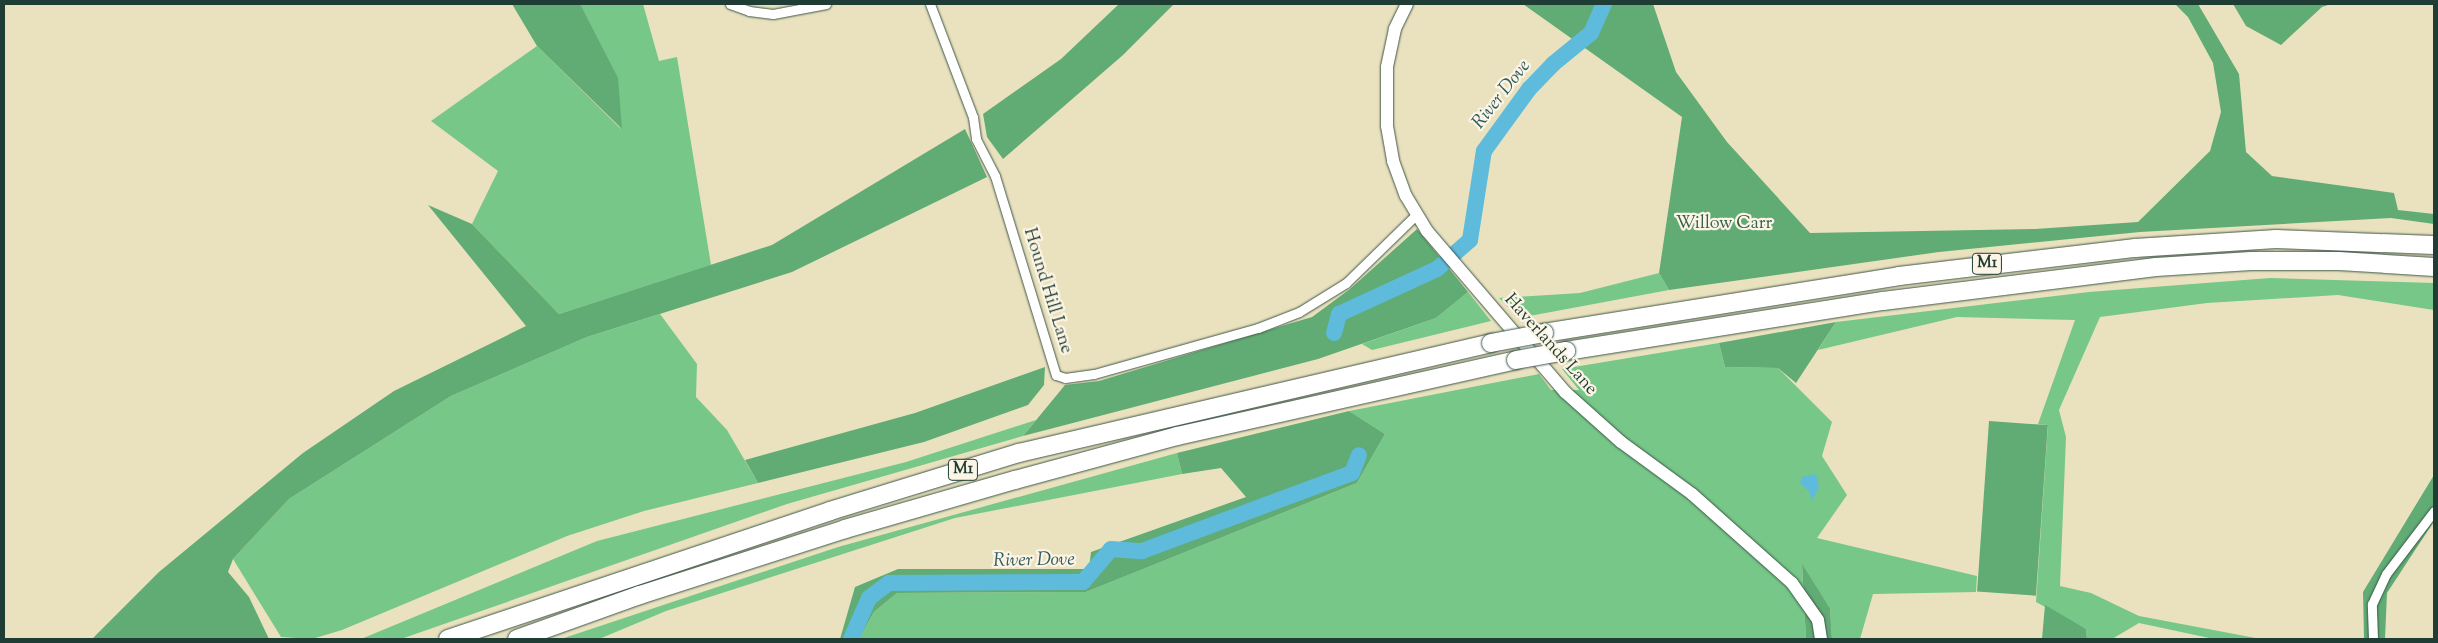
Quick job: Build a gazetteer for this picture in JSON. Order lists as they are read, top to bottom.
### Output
{
  "streets": {
    "highway": ["M1"],
    "street": ["Hound Hill Lane", "Haverlands Lane"]
  },
  "crossings": [
    ["Hound Hill Lane", "Haverlands Lane"]
  ],
  "water": ["River Dove"],
  "parks": ["Willow Carr"]
}
